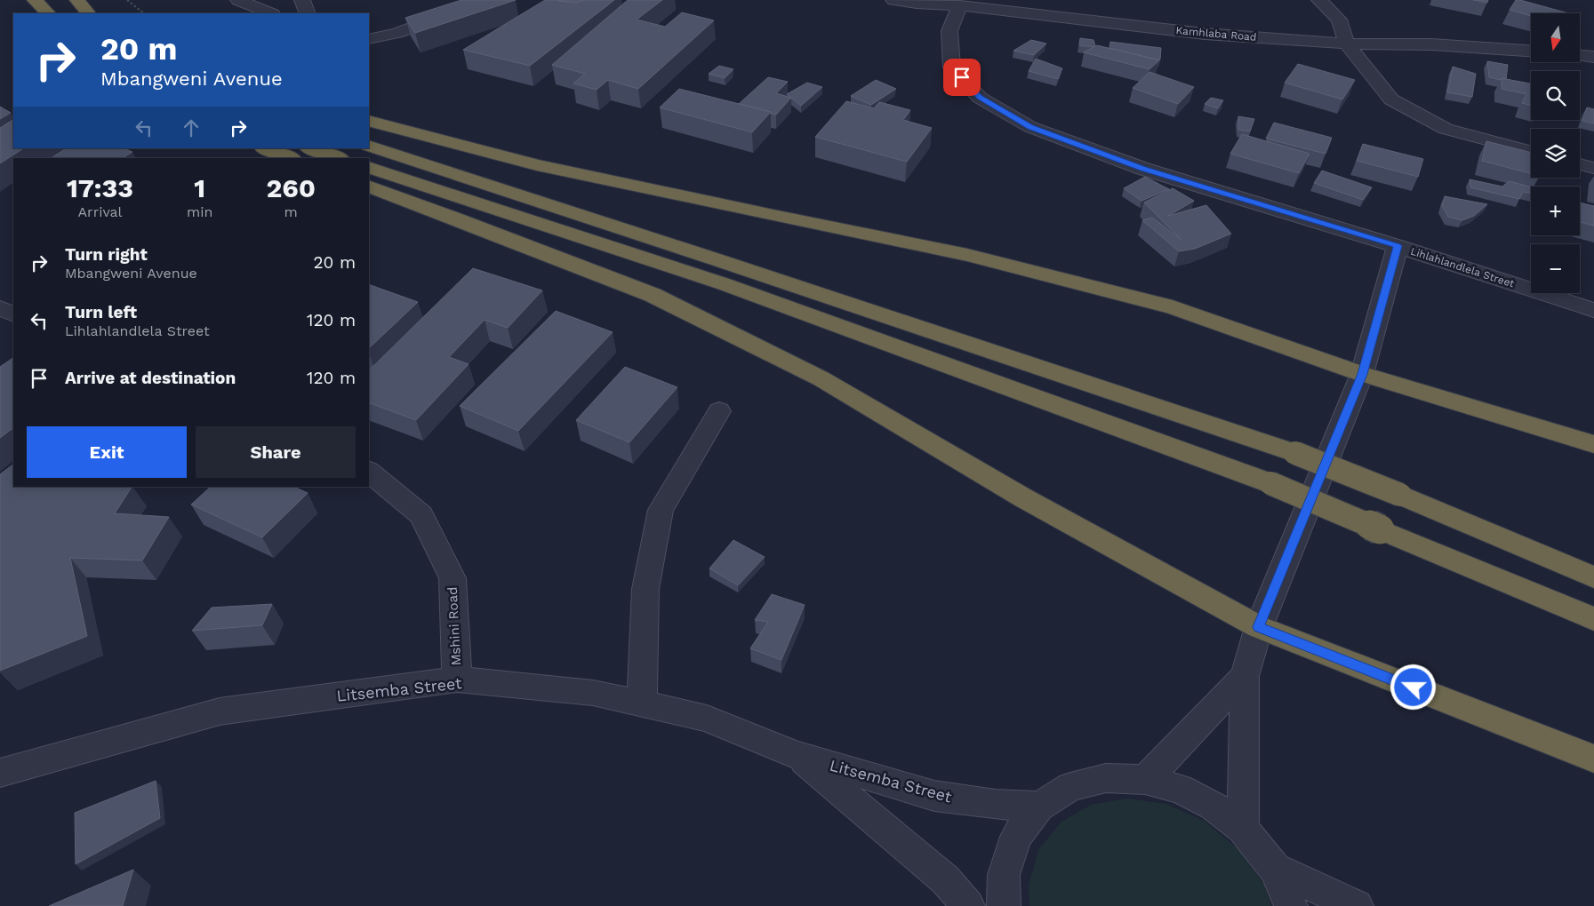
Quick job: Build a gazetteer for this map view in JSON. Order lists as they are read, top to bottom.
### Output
{
  "streets": {
    "street": [
      "Kamhlaba Road",
      "Lihlahlandlela Street",
      "Mshini Road",
      "Litsemba Street"
    ]
  },
  "crossings": [
    ["Kamhlaba Road", "Lihlahlandlela Street"],
    ["Mshini Road", "Litsemba Street"]
  ],
  "north": "bottom",
  "page": {
    "map_buttons": ["+", "−"],
    "turn": ["20 m", "Mbangweni Avenue"],
    "eta": [
      "17:33",
      "Arrival",
      "1",
      "min",
      "260",
      "m"
    ],
    "list": [
      {
        "name": "Turn right",
        "note": "Mbangweni Avenue",
        "value": "20 m"
      },
      {
        "name": "Turn left",
        "note": "Lihlahlandlela Street",
        "value": "120 m"
      },
      {
        "name": "Arrive at destination",
        "value": "120 m"
      }
    ],
    "buttons": ["Exit", "Share"]
  }
}
